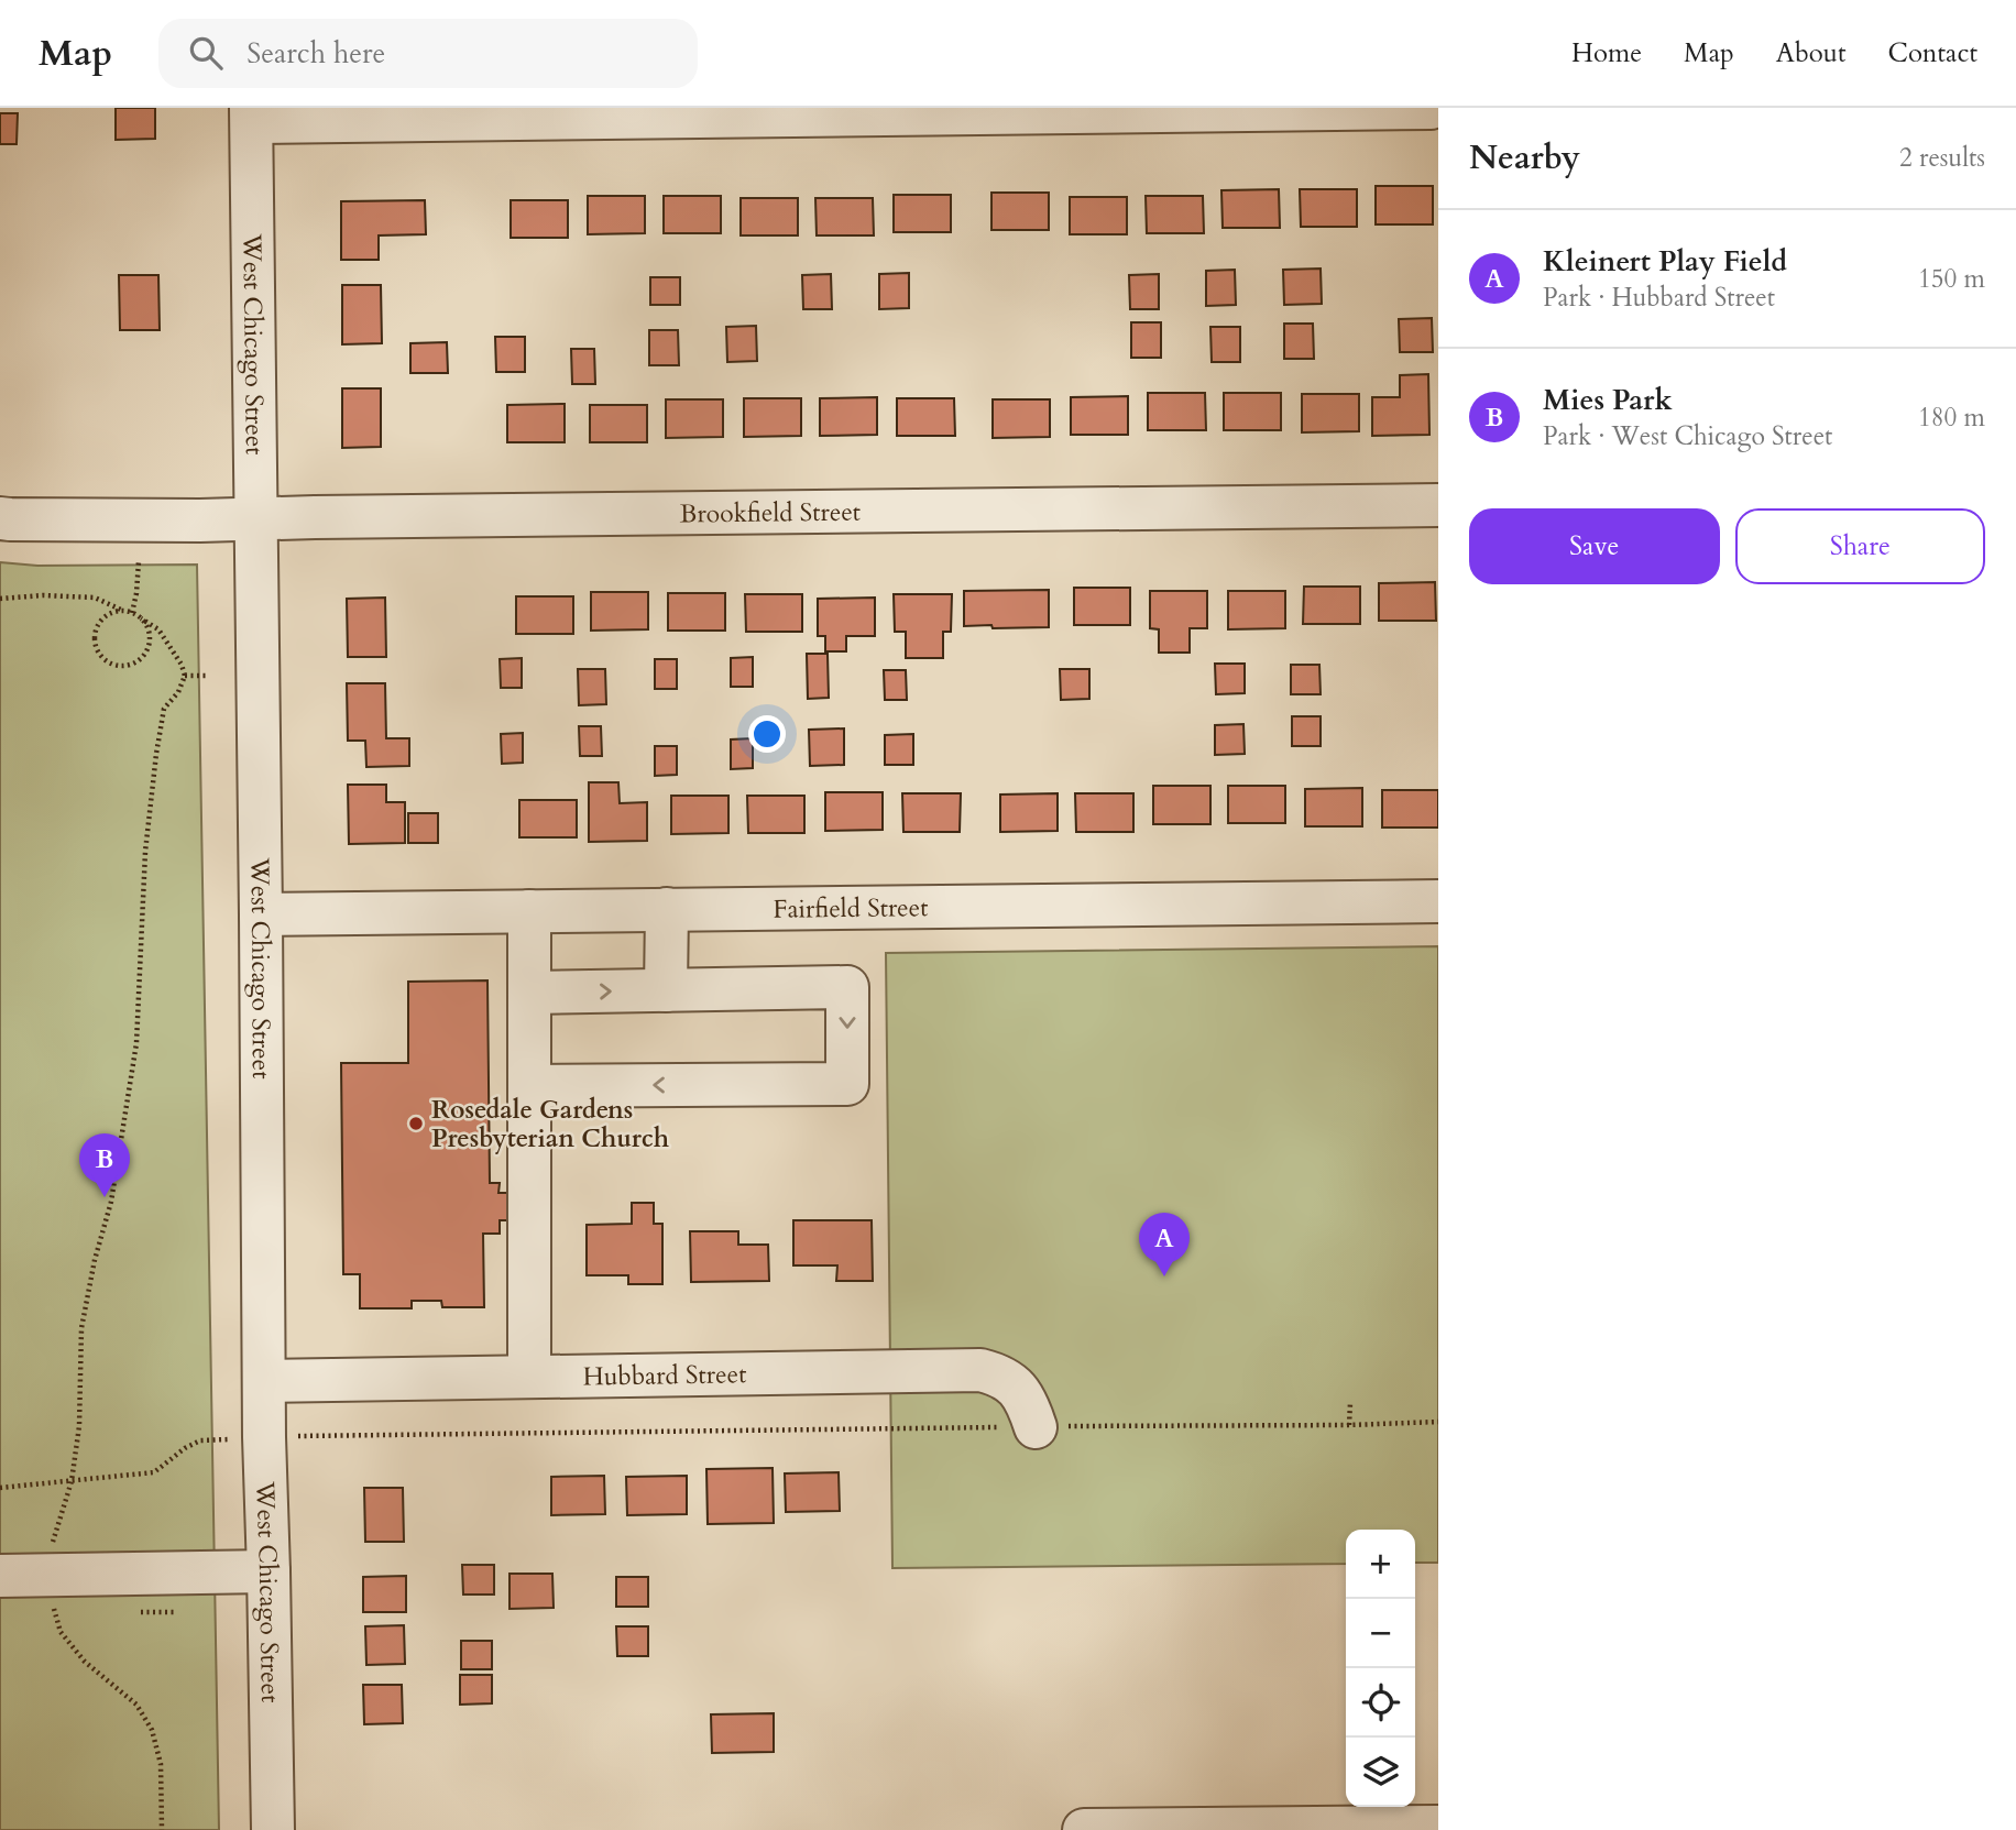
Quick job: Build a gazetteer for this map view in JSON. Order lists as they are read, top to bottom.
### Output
{
  "streets": {
    "street": [
      "West Chicago Street",
      "Brookfield Street",
      "Fairfield Street",
      "Hubbard Street"
    ]
  },
  "crossings": [
    ["West Chicago Street", "Brookfield Street"],
    ["West Chicago Street", "Fairfield Street"],
    ["West Chicago Street", "Hubbard Street"]
  ],
  "places": ["Rosedale Gardens Presbyterian Church"],
  "page": {
    "header": "Map",
    "search": "Search here",
    "nav": [
      "Home",
      "Map",
      "About",
      "Contact"
    ],
    "heading": ["Nearby", "2 results"],
    "list": [
      {
        "mark": "A",
        "name": "Kleinert Play Field",
        "note": "Park · Hubbard Street",
        "value": "150 m"
      },
      {
        "mark": "B",
        "name": "Mies Park",
        "note": "Park · West Chicago Street",
        "value": "180 m"
      }
    ],
    "buttons": ["Save", "Share"],
    "pins": ["B", "A"],
    "map_buttons": ["+", "−"]
  }
}
